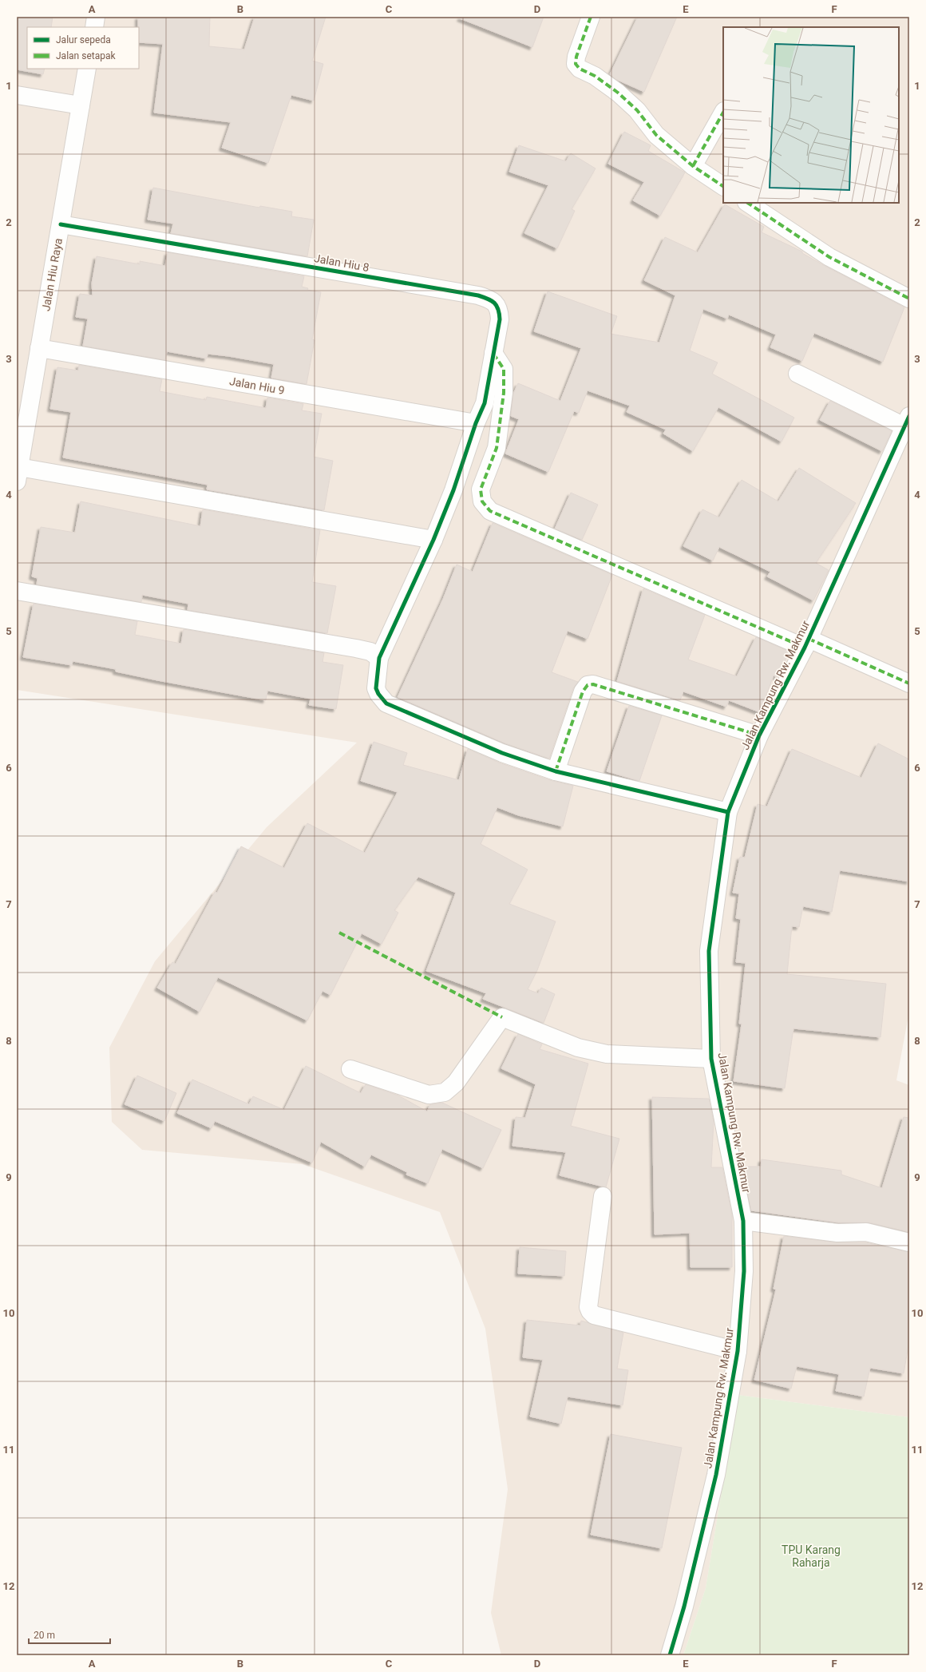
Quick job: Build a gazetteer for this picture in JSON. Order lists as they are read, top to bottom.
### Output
{
  "streets": {
    "street": [
      "Jalan Hiu 8",
      "Jalan Hiu Raya",
      "Jalan Hiu 9",
      "Jalan Kampung Rw. Makmur"
    ]
  },
  "crossings": [
    ["Jalan Hiu 8", "Jalan Hiu Raya"],
    ["Jalan Hiu 8", "Jalan Hiu 9"],
    ["Jalan Hiu 8", "Jalan Kampung Rw. Makmur"],
    ["Jalan Hiu Raya", "Jalan Hiu 9"]
  ],
  "parks": ["TPU Karang Raharja"],
  "legend": ["Jalur sepeda", "Jalan setapak"],
  "scale_bar": "20 m",
  "grid": {
    "columns": [
      "A",
      "B",
      "C",
      "D",
      "E",
      "F"
    ],
    "rows": [
      "1",
      "2",
      "3",
      "4",
      "5",
      "6",
      "7",
      "8",
      "9",
      "10",
      "11",
      "12"
    ]
  }
}
